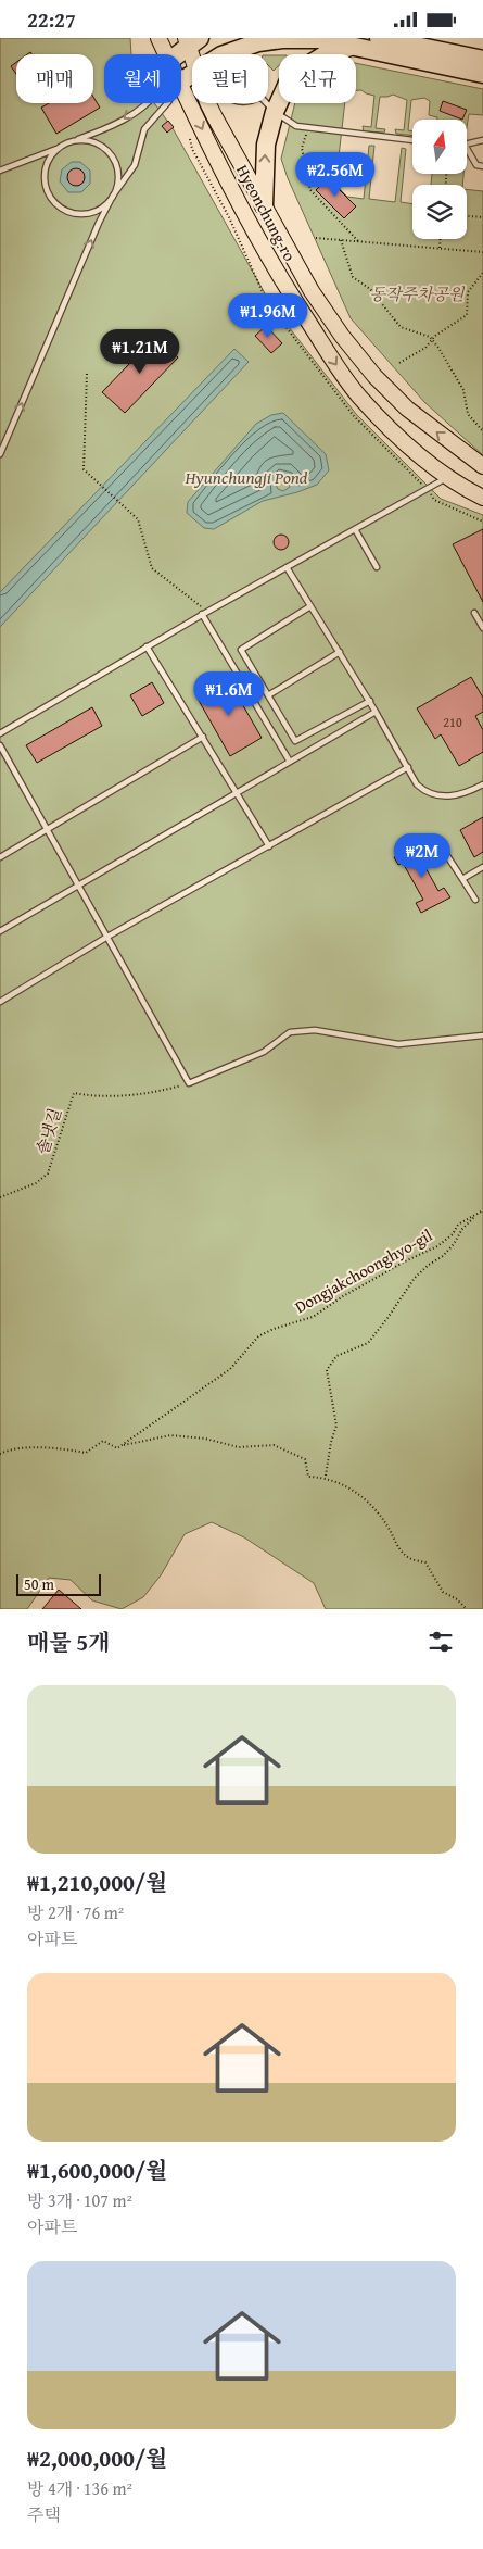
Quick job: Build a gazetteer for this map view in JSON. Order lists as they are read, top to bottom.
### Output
{
  "streets": {
    "main road": ["Hyeonchung-ro"],
    "path": ["솔냇길", "Dongjakchoonghyo-gil"]
  },
  "water": ["Hyunchungji Pond"],
  "parks": ["동작주차공원"],
  "house_numbers": ["210"],
  "scale_bar": "50 m",
  "north": "top",
  "page": {
    "status": "22:27",
    "chip": [
      "매매",
      "월세",
      "필터",
      "신규"
    ],
    "price": [
      "₩2.56M",
      "₩1.96M",
      "₩1.21M",
      "₩1.6M",
      "₩2M"
    ],
    "scale": "50 m",
    "heading": "매물 5개",
    "list": [
      {
        "name": "₩1,210,000/월",
        "note": "방 2개 · 76 m² · 아파트"
      },
      {
        "name": "₩1,600,000/월",
        "note": "방 3개 · 107 m² · 아파트"
      },
      {
        "name": "₩2,000,000/월",
        "note": "방 4개 · 136 m² · 주택"
      }
    ]
  }
}
